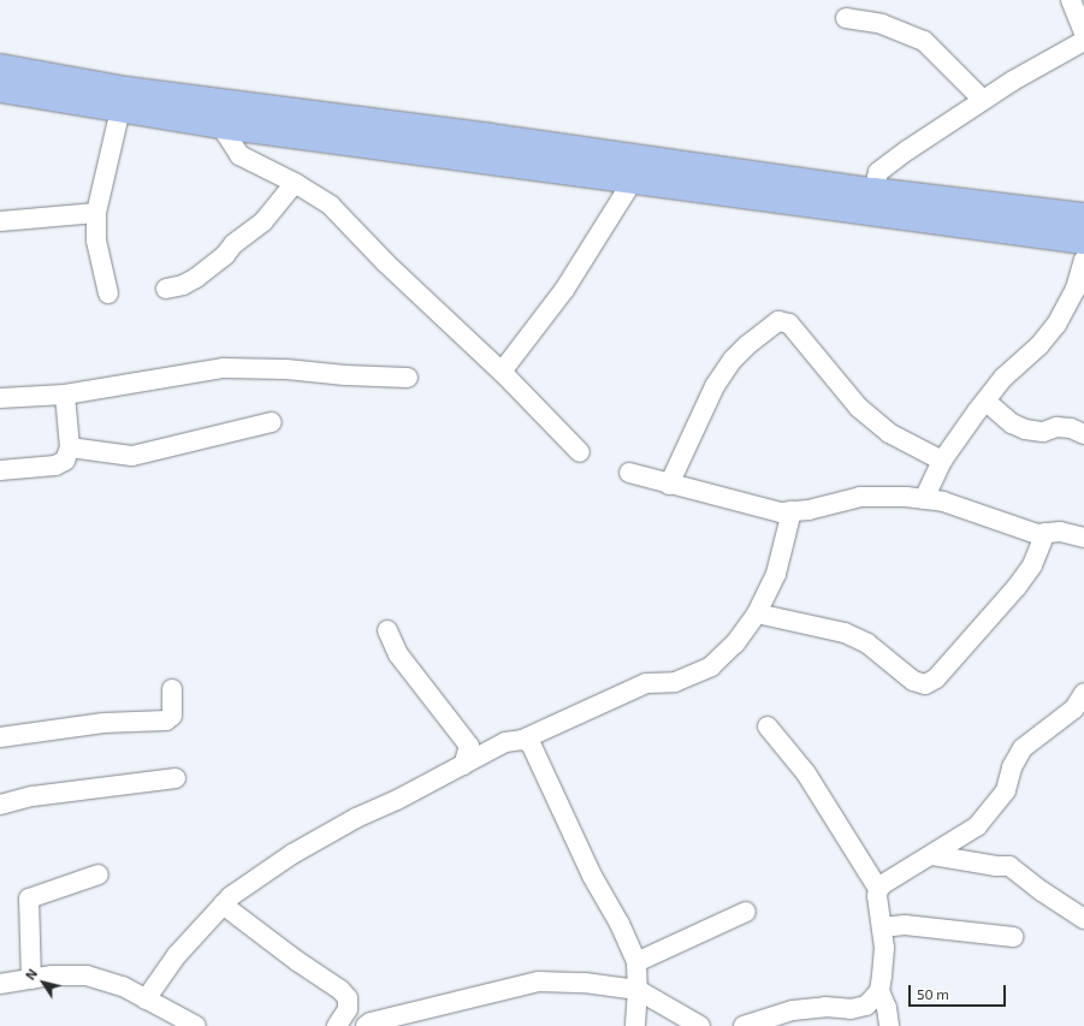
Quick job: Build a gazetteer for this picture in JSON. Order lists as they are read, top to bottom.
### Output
{
  "scale_bar": "50 m",
  "north": "top left"
}
